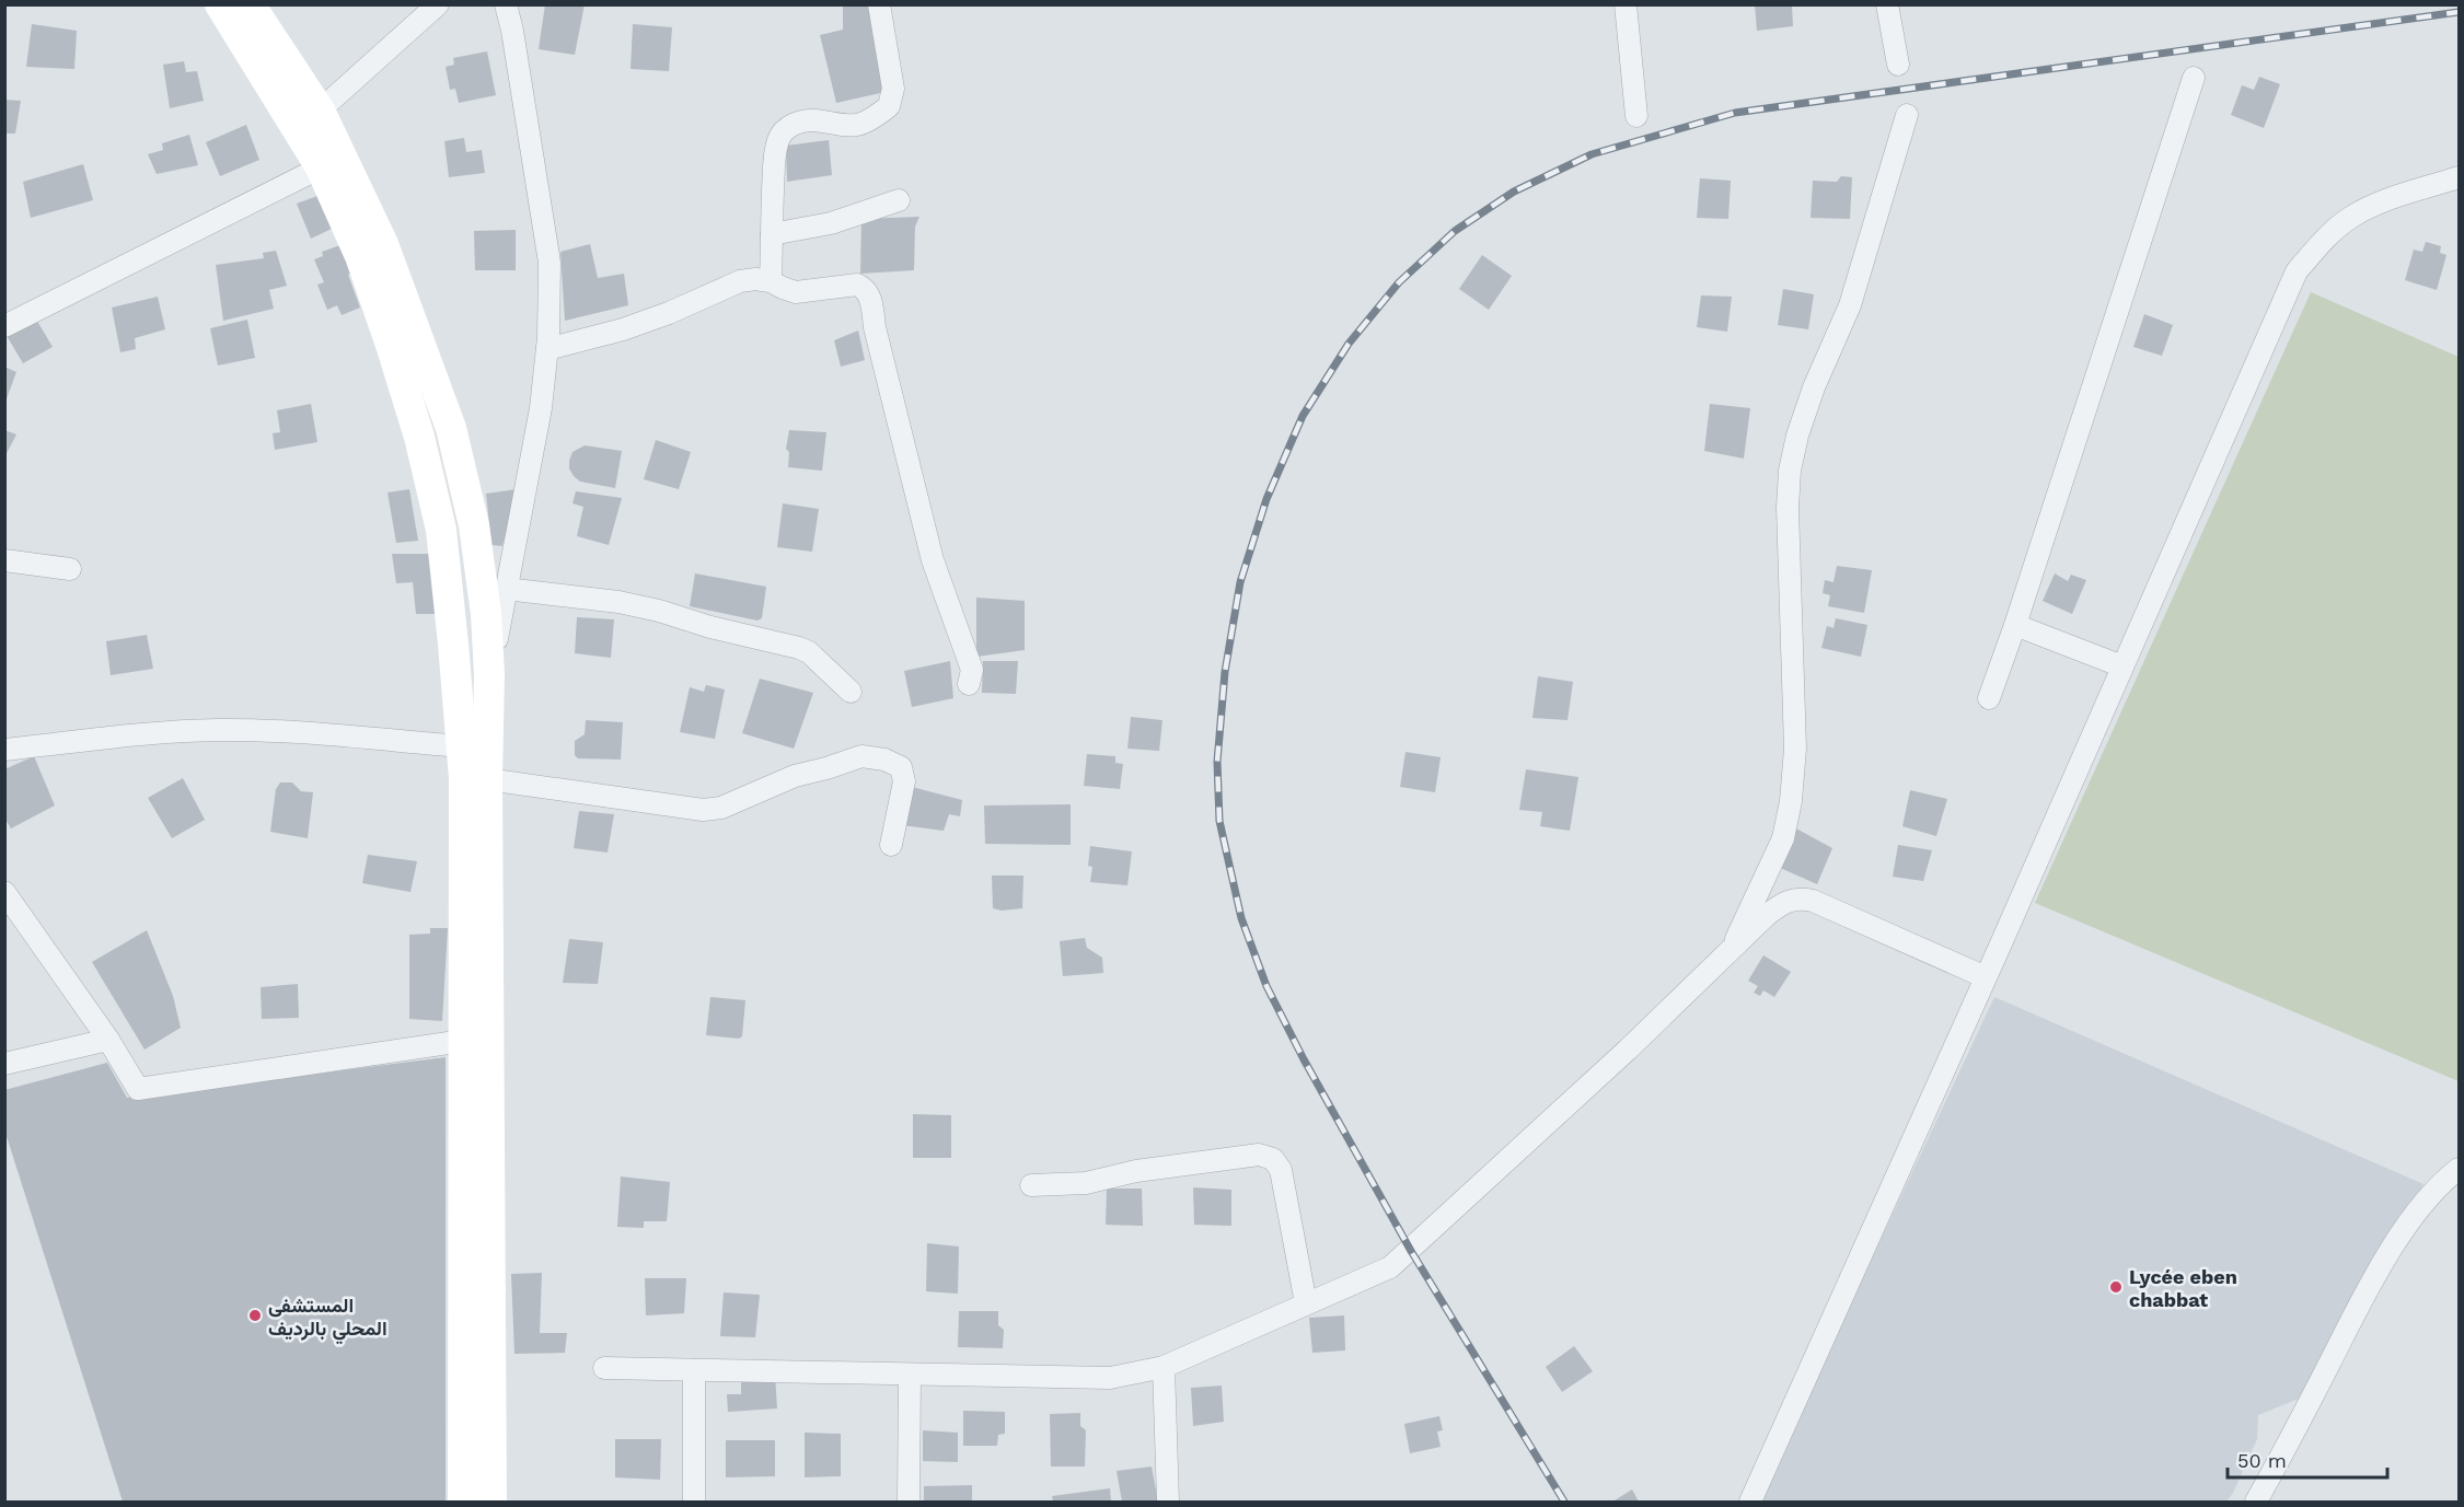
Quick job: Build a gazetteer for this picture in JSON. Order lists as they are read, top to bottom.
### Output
{
  "places": ["Lycée eben chabbat", "المستشفى المحلي بالرديف"],
  "scale_bar": "50 m"
}
